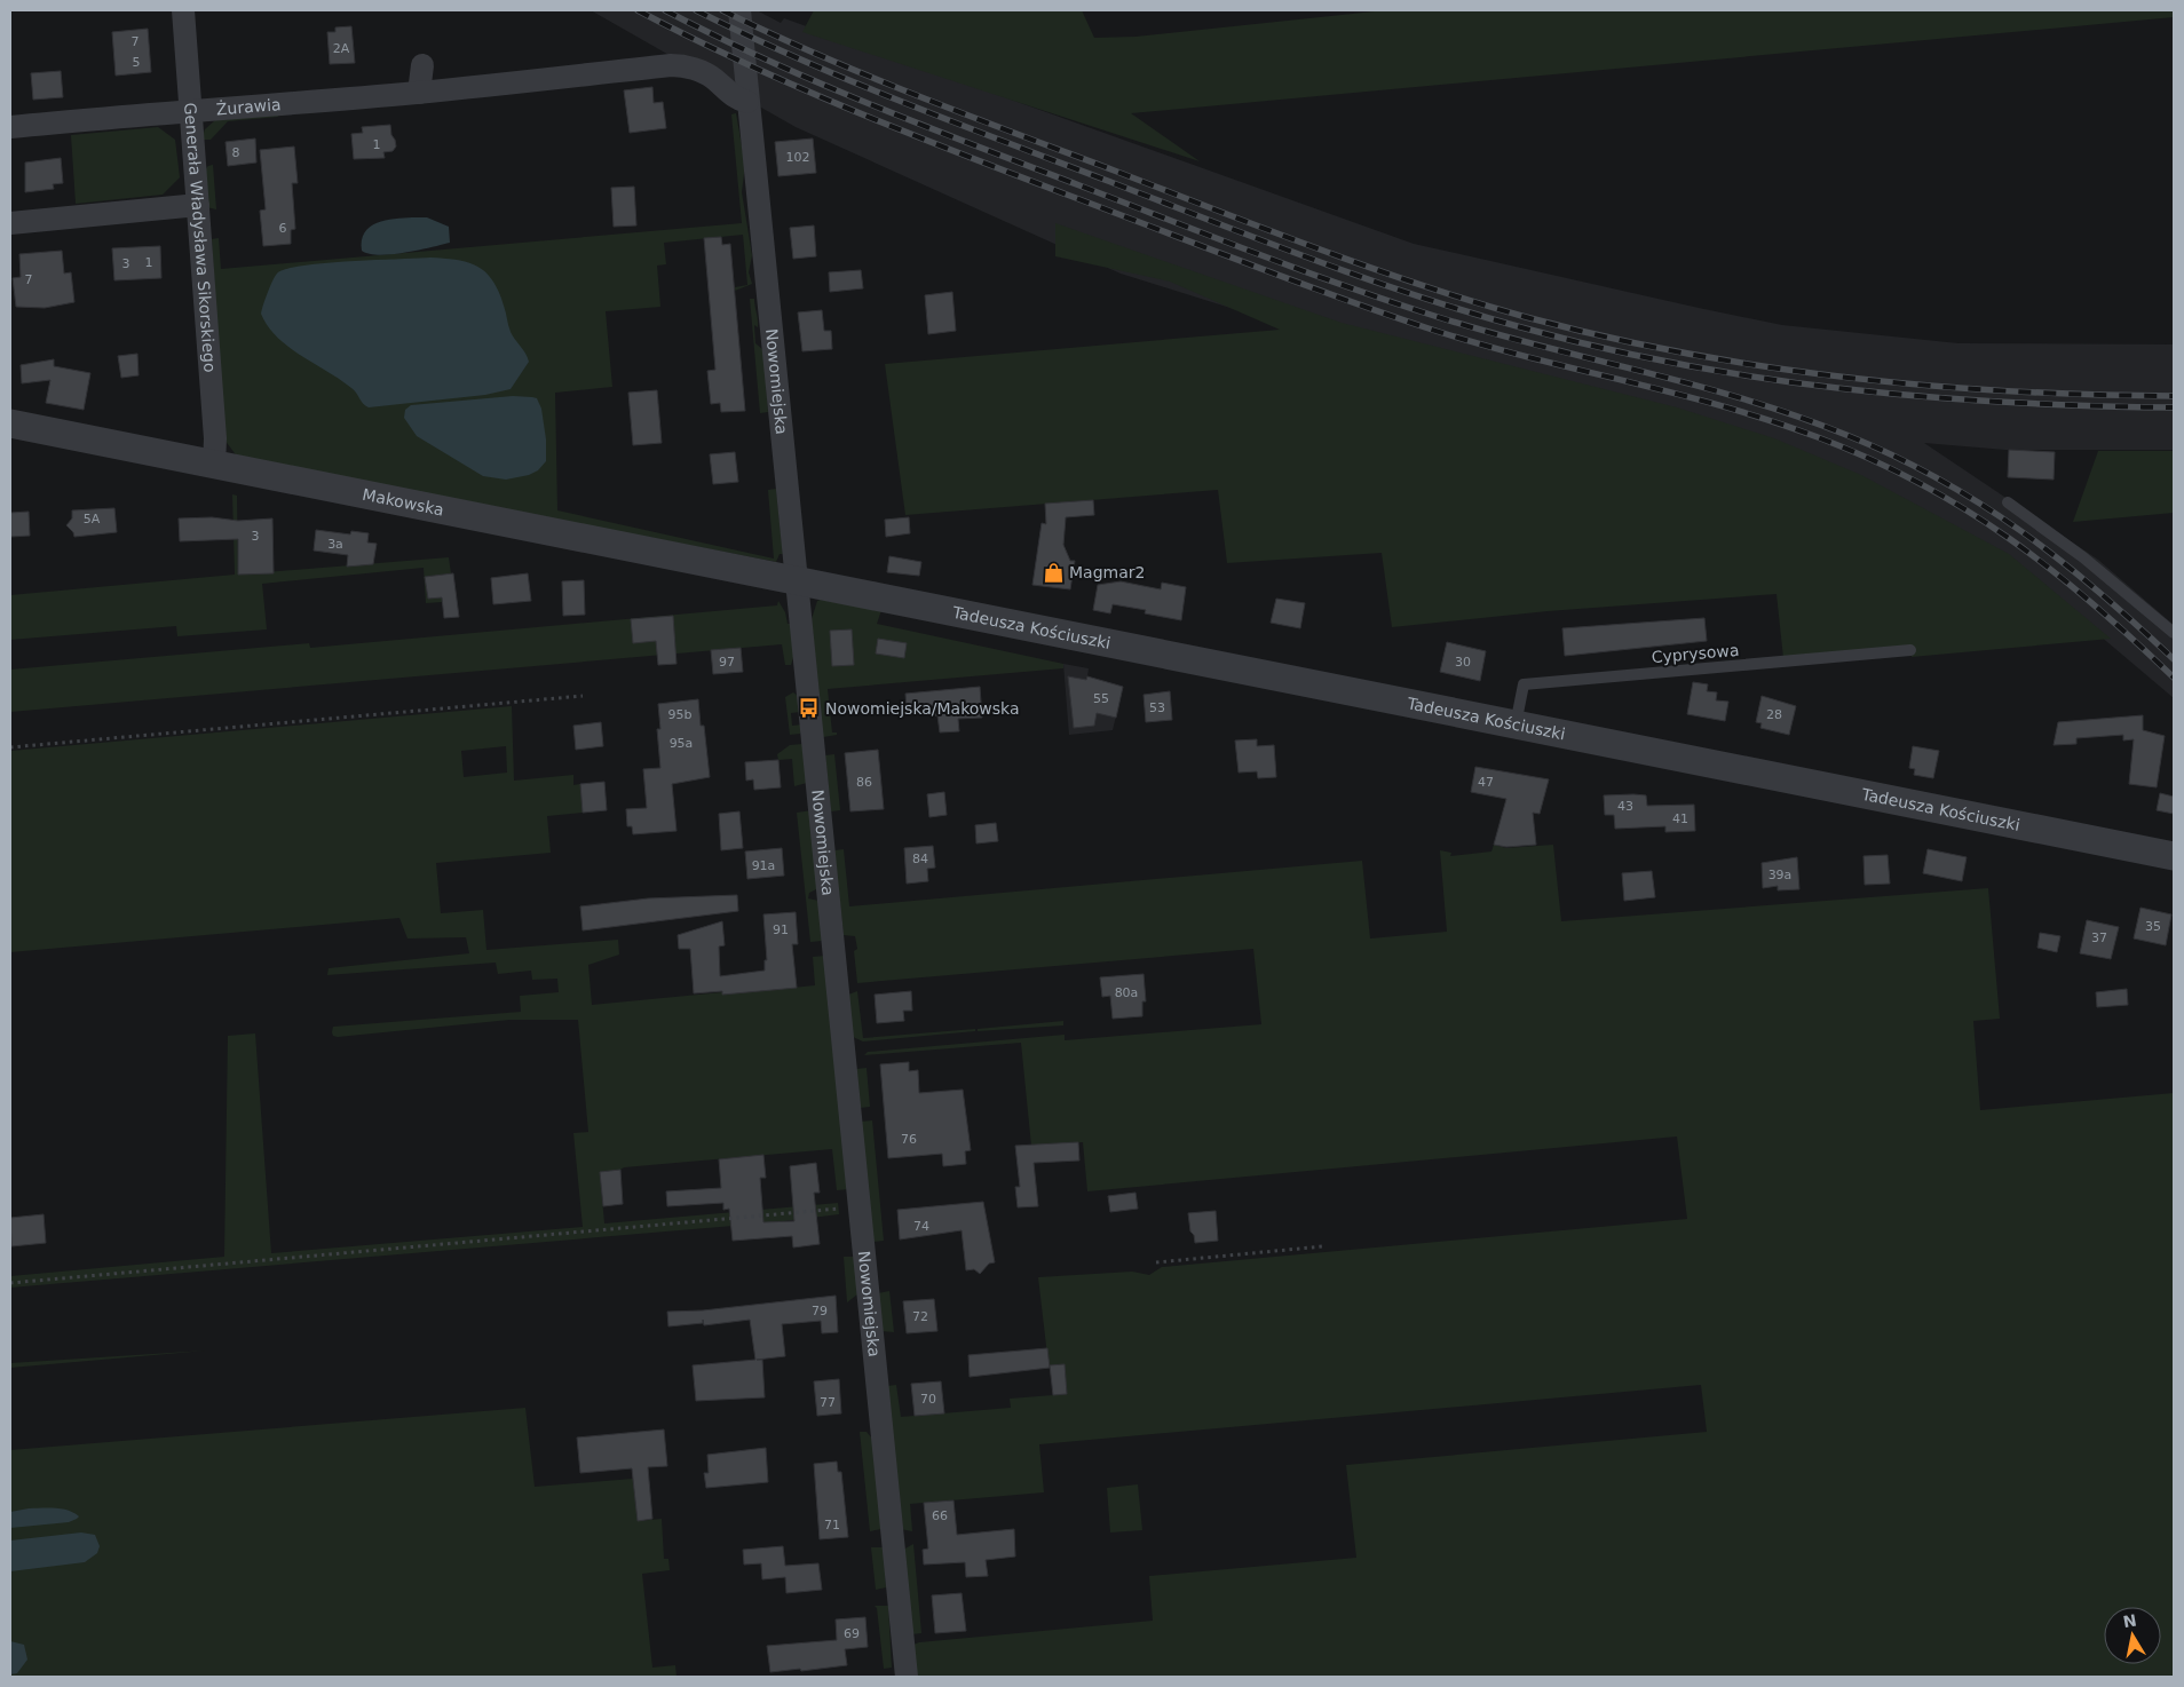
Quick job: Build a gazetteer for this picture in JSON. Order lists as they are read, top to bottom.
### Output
{
  "streets": {
    "street": [
      "Żurawia",
      "Generała Władysława Sikorskiego",
      "Nowomiejska",
      "Makowska",
      "Tadeusza Kościuszki"
    ],
    "lane": ["Cyprysowa"]
  },
  "crossings": [
    ["Żurawia", "Generała Władysława Sikorskiego"],
    ["Żurawia", "Nowomiejska"],
    ["Generała Władysława Sikorskiego", "Makowska"],
    ["Nowomiejska", "Makowska"],
    ["Nowomiejska", "Tadeusza Kościuszki"],
    ["Makowska", "Tadeusza Kościuszki"],
    ["Tadeusza Kościuszki", "Cyprysowa"]
  ],
  "places": {
    "shop": ["Magmar2"],
    "bus stop": ["Nowomiejska/Makowska"]
  },
  "house_numbers": [
    "7",
    "2A",
    "5",
    "1",
    "8",
    "102",
    "6",
    "1",
    "3",
    "7",
    "5A",
    "3",
    "3a",
    "97",
    "30",
    "55",
    "53",
    "95b",
    "28",
    "95a",
    "86",
    "47",
    "43",
    "41",
    "84",
    "91a",
    "39a",
    "35",
    "91",
    "37",
    "80a",
    "76",
    "74",
    "79",
    "72",
    "70",
    "77",
    "66",
    "71",
    "69"
  ],
  "north": "top"
}
